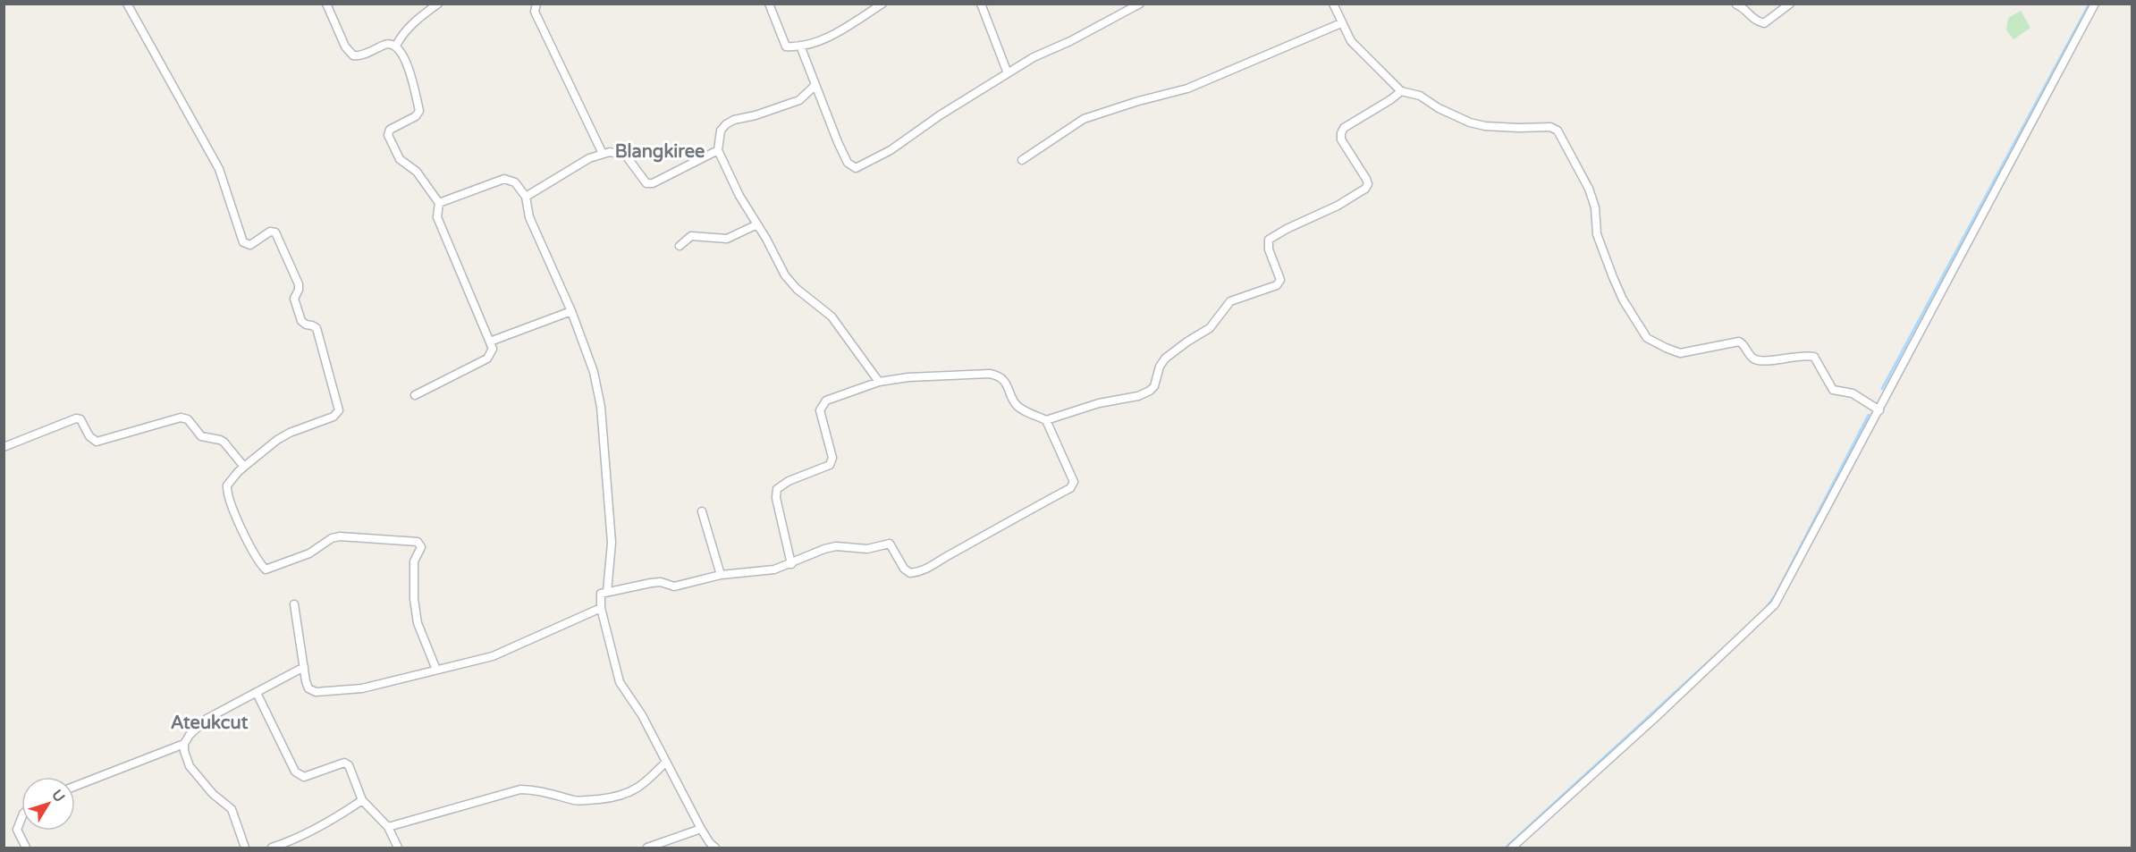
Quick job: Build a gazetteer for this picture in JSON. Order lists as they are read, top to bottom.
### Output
{
  "districts": ["Blangkiree", "Ateukcut"],
  "north": "top right"
}
